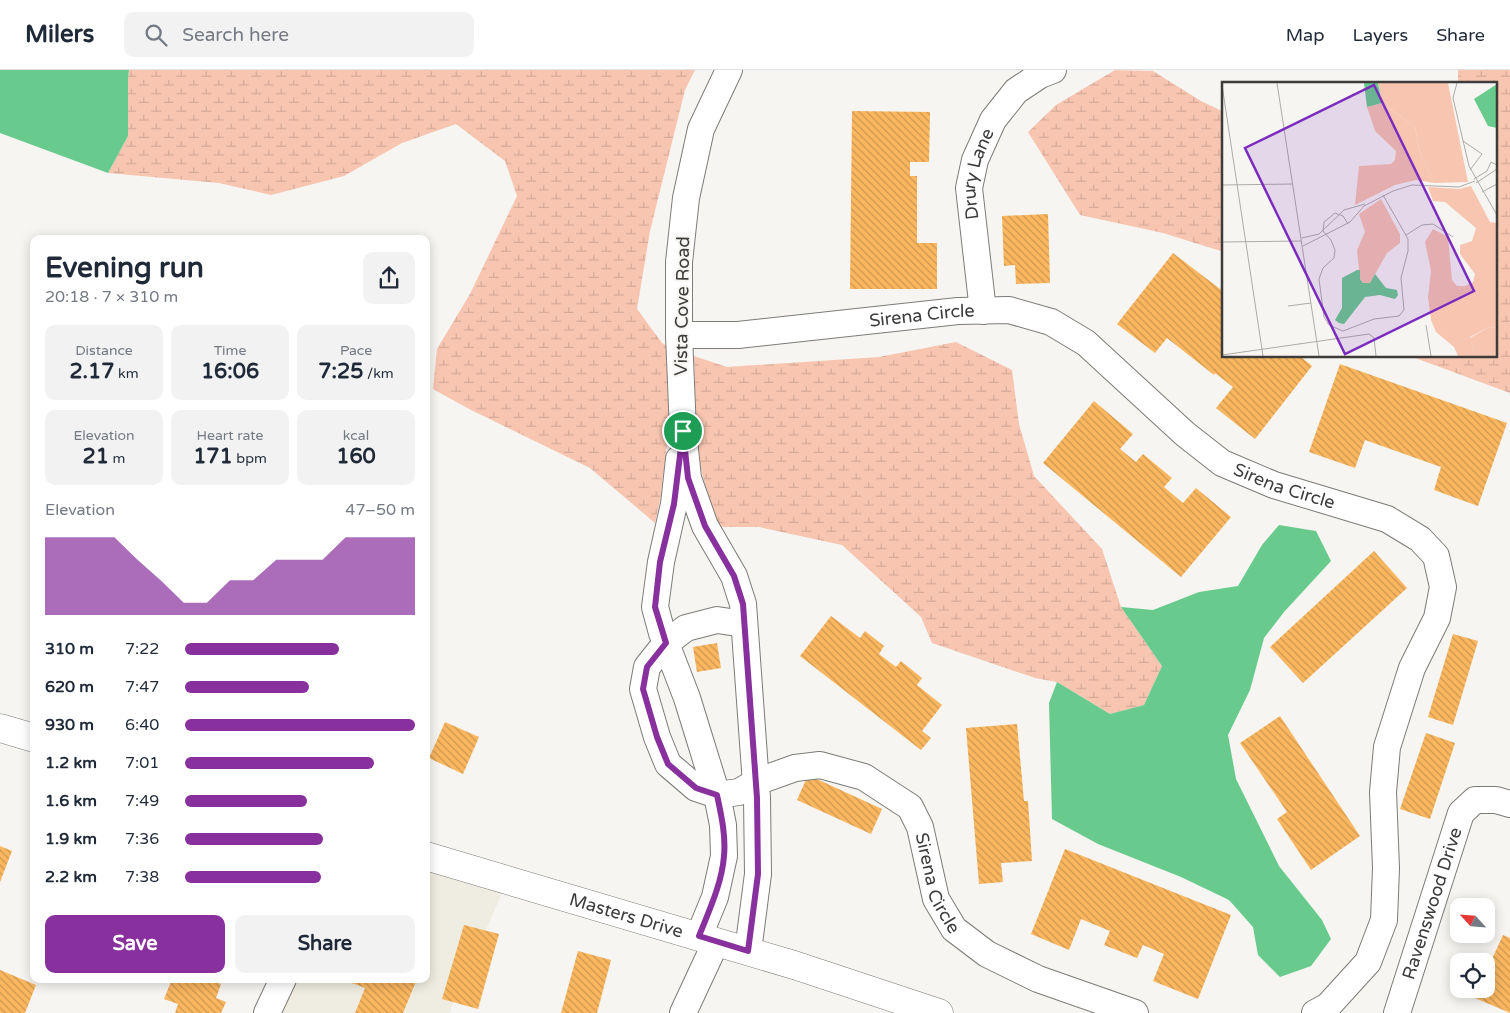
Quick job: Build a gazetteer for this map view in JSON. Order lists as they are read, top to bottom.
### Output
{
  "streets": {
    "street": [
      "Drury Lane",
      "Vista Cove Road",
      "Sirena Circle",
      "Ravenswood Drive",
      "Masters Drive"
    ]
  },
  "crossings": [
    ["Drury Lane", "Sirena Circle"],
    ["Vista Cove Road", "Sirena Circle"],
    ["Vista Cove Road", "Masters Drive"]
  ],
  "north": "top left",
  "page": {
    "header": "Milers",
    "search": "Search here",
    "nav": ["Map", "Layers", "Share"],
    "heading": ["Evening run", "20:18 · 7 × 310 m"],
    "stats": [
      ["Distance", "2.17 km"],
      ["Time", "16:06"],
      ["Pace", "7:25 /km"],
      ["Elevation", "21 m"],
      ["Heart rate", "171 bpm"],
      ["kcal", "160"]
    ],
    "chart": ["Elevation", "47–50 m"],
    "list": [
      {
        "name": "310 m",
        "note": "7:22"
      },
      {
        "name": "620 m",
        "note": "7:47"
      },
      {
        "name": "930 m",
        "note": "6:40"
      },
      {
        "name": "1.2 km",
        "note": "7:01"
      },
      {
        "name": "1.6 km",
        "note": "7:49"
      },
      {
        "name": "1.9 km",
        "note": "7:36"
      },
      {
        "name": "2.2 km",
        "note": "7:38"
      }
    ],
    "buttons": ["Save", "Share"]
  }
}
